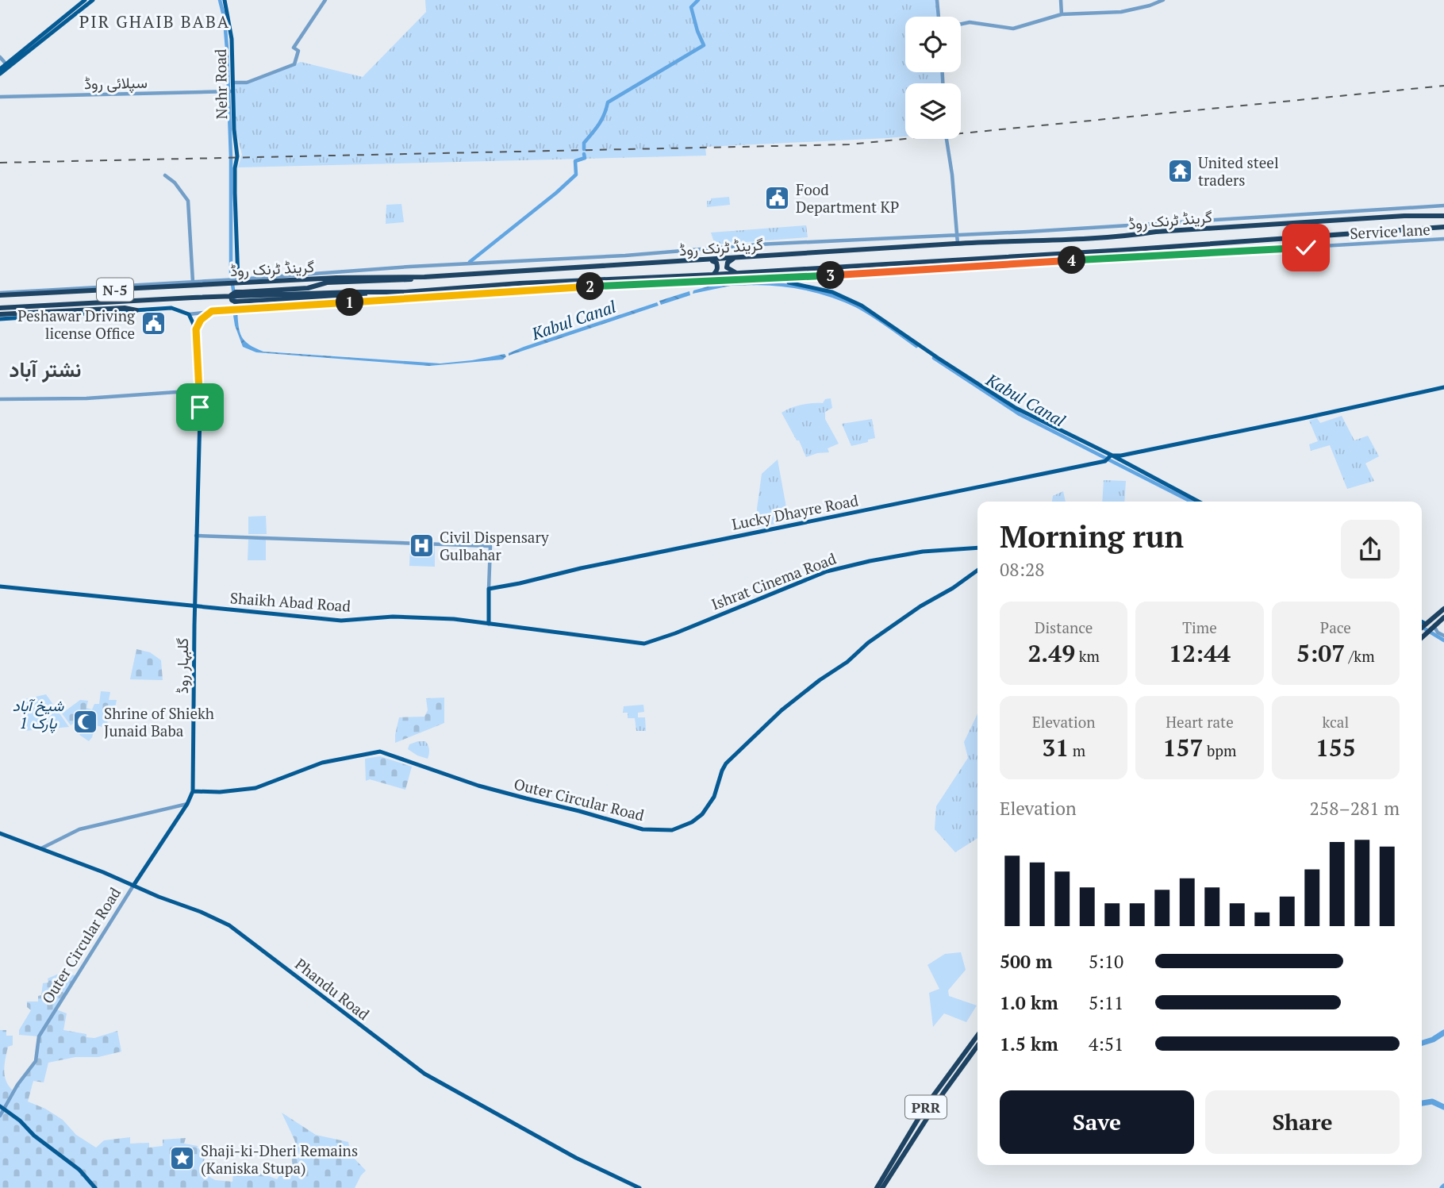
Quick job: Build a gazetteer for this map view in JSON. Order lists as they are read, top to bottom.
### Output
{
  "streets": {
    "highway": ["گرینڈ ٹرنک روڈ", "N-5", "PRR"],
    "main road": [
      "Nehr Road",
      "Lucky Dhayre Road",
      "Ishrat Cinema Road",
      "Shaikh Abad Road",
      "گلبہار روڈ",
      "Outer Circular Road",
      "Phandu Road"
    ],
    "street": ["سپلائی روڈ", "Service lane"]
  },
  "crossings": [
    ["سپلائی روڈ", "Nehr Road"],
    ["Nehr Road", "گرینڈ ٹرنک روڈ"],
    ["گرینڈ ٹرنک روڈ", "Service lane"],
    ["Ishrat Cinema Road", "Shaikh Abad Road"],
    ["Shaikh Abad Road", "گلبہار روڈ"],
    ["گلبہار روڈ", "Outer Circular Road"],
    ["Outer Circular Road", "Phandu Road"]
  ],
  "districts": ["PIR GHAIB BABA", "نشتر آباد"],
  "water": ["Kabul Canal"],
  "parks": ["شیخ آباد پارک 1"],
  "places": {
    "temple": ["United steel traders"],
    "public building": ["Food Department KP", "Peshawar Driving license Office"],
    "hospital": ["Civil Dispensary Gulbahar"],
    "mosque": ["Shrine of Shiekh Junaid Baba"],
    "place": ["Shaji-ki-Dheri Remains (Kaniska Stupa)"]
  },
  "page": {
    "pins": [
      "4",
      "3",
      "2",
      "1"
    ],
    "heading": ["Morning run", "08:28"],
    "stats": [
      ["Distance", "2.49 km"],
      ["Time", "12:44"],
      ["Pace", "5:07 /km"],
      ["Elevation", "31 m"],
      ["Heart rate", "157 bpm"],
      ["kcal", "155"]
    ],
    "chart": ["Elevation", "258–281 m"],
    "list": [
      {
        "name": "500 m",
        "note": "5:10"
      },
      {
        "name": "1.0 km",
        "note": "5:11"
      },
      {
        "name": "1.5 km",
        "note": "4:51"
      }
    ],
    "buttons": ["Save", "Share"]
  }
}
